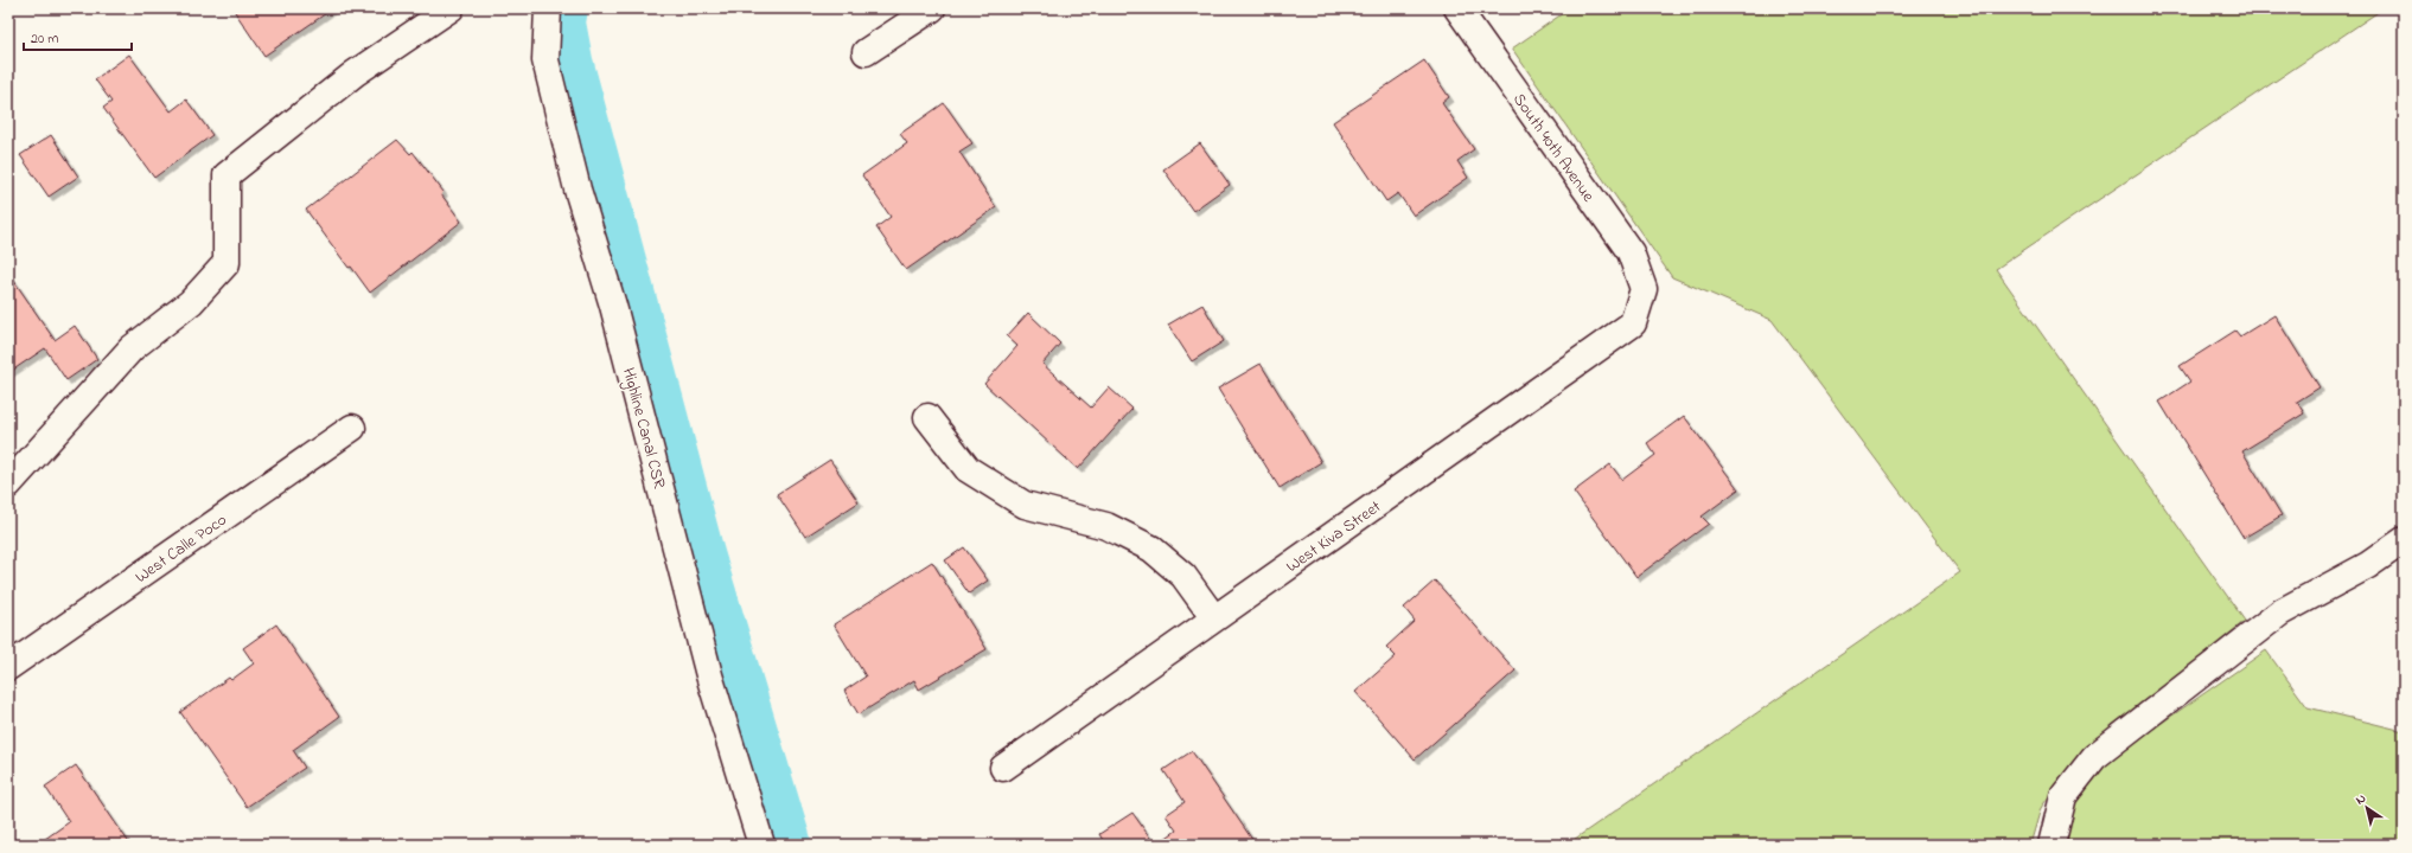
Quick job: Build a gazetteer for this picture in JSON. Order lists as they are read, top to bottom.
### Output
{
  "streets": {
    "street": [
      "South 40th Avenue",
      "Highline Canal CSR",
      "West Kiva Street",
      "West Calle Poco"
    ]
  },
  "crossings": [
    ["South 40th Avenue", "West Kiva Street"]
  ],
  "scale_bar": "20 m",
  "north": "top left"
}
